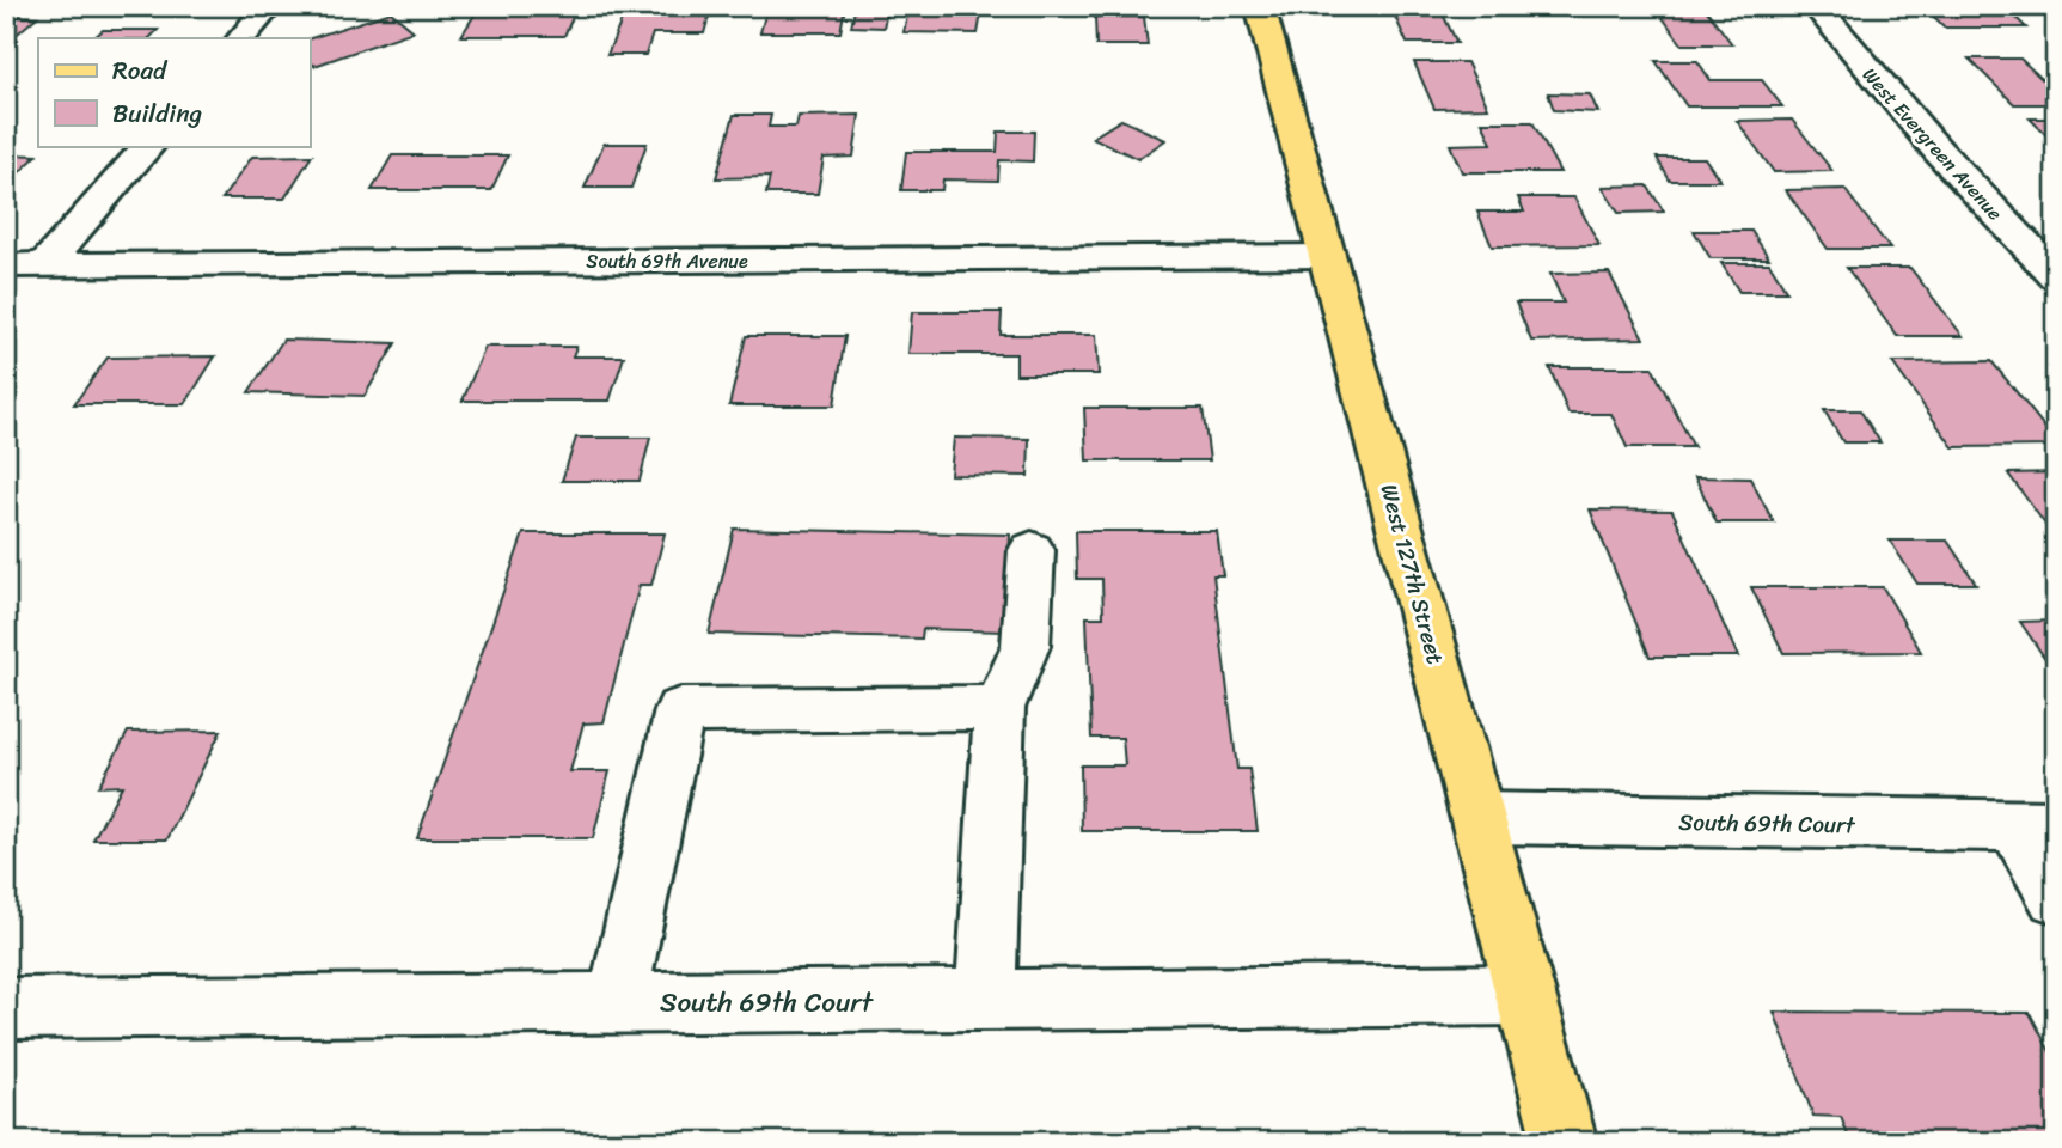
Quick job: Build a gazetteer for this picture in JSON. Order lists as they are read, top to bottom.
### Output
{
  "streets": {
    "main road": ["West 127th Street"],
    "street": ["West Evergreen Avenue", "South 69th Avenue", "South 69th Court"]
  },
  "crossings": [
    ["South 69th Avenue", "West 127th Street"],
    ["West 127th Street", "South 69th Court"]
  ],
  "legend": ["Road", "Building"]
}
